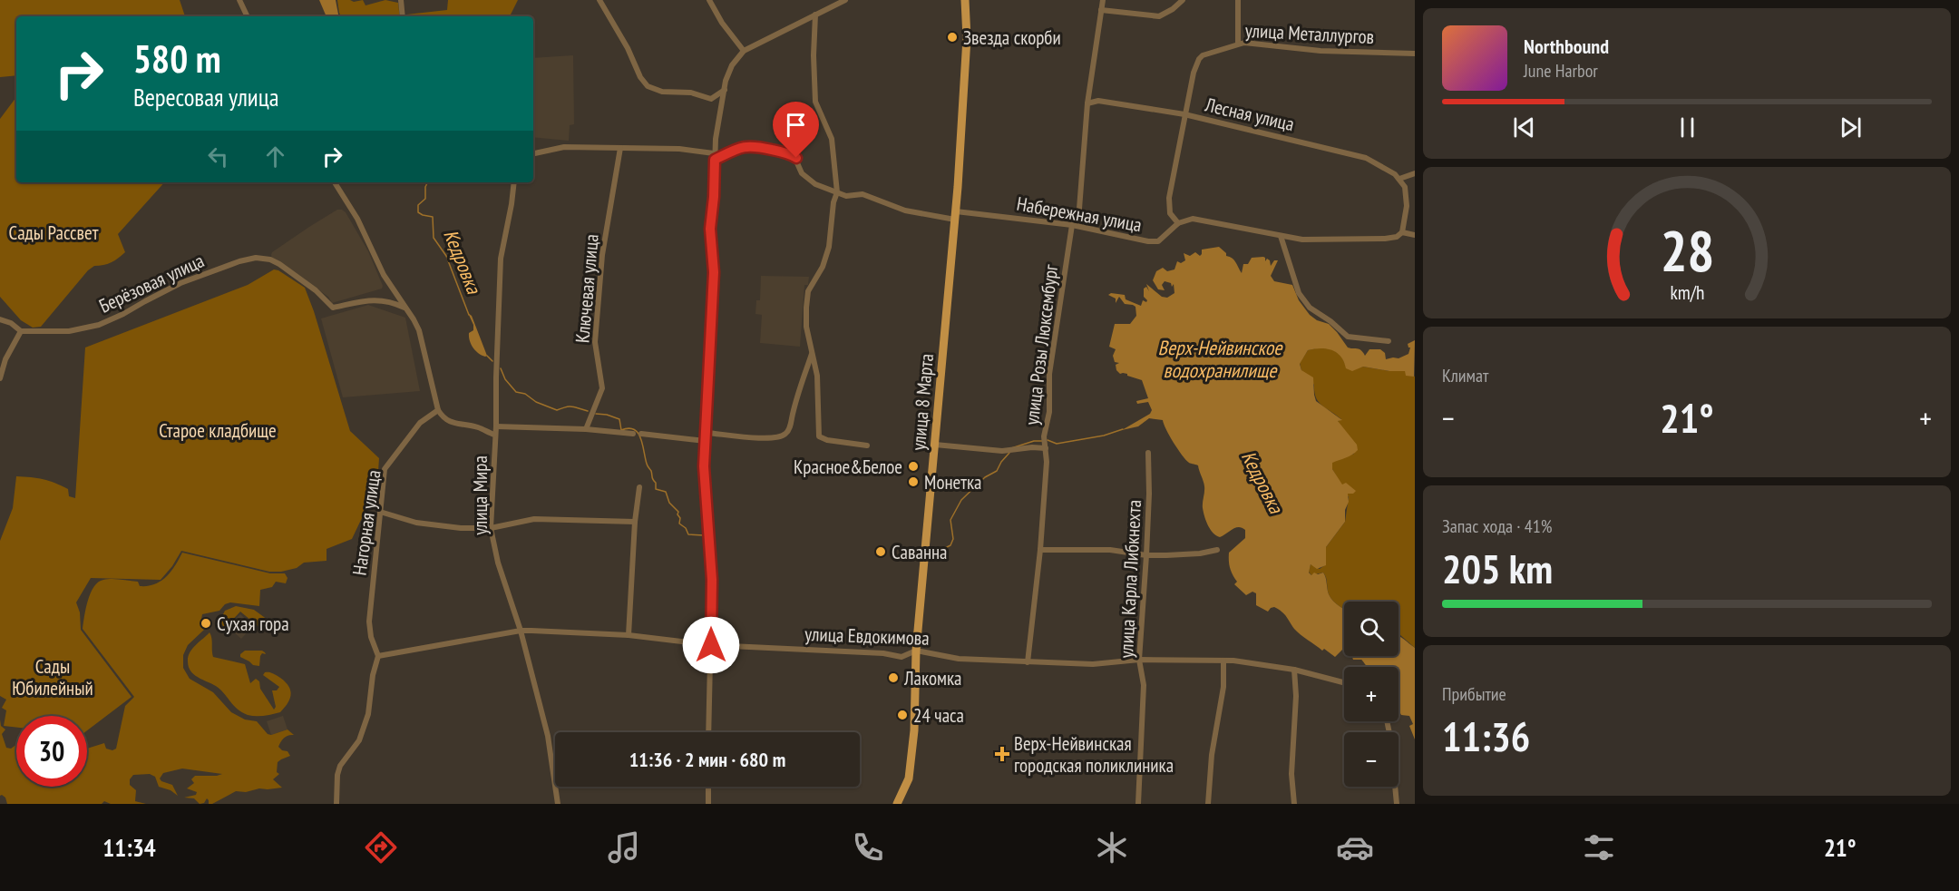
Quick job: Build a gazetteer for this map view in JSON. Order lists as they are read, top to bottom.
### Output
{
  "streets": {
    "main road": ["улица 8 Марта"],
    "street": [
      "улица Металлургов",
      "Лесная улица",
      "Набережная улица",
      "Берёзовая улица",
      "Ключевая улица",
      "улица Розы Люксембург",
      "улица Мира",
      "Нагорная улица",
      "улица Карла Либкнехта",
      "улица Евдокимова"
    ]
  },
  "crossings": [
    ["улица Металлургов", "Лесная улица"],
    ["Лесная улица", "улица Розы Люксембург"],
    ["Набережная улица", "улица Розы Люксембург"],
    ["Набережная улица", "улица 8 Марта"],
    ["улица Розы Люксембург", "улица Евдокимова"],
    ["улица 8 Марта", "улица Евдокимова"],
    ["улица Мира", "улица Евдокимова"],
    ["Нагорная улица", "улица Евдокимова"],
    ["улица Карла Либкнехта", "улица Евдокимова"]
  ],
  "water": ["Кедровка", "Верх-Нейвинское водохранилище"],
  "parks": ["Сады Рассвет", "Старое кладбище", "Сады Юбилейный"],
  "places": {
    "other": [
      "Звезда скорби",
      "Красное&Белое",
      "Монетка",
      "Саванна",
      "Сухая гора",
      "Лакомка",
      "24 часа"
    ],
    "health": ["Верх-Нейвинская городская поликлиника"]
  },
  "page": {
    "turn": ["580 m", "Вересовая улица"],
    "song": ["Northbound", "June Harbor"],
    "tile": [
      "Климат",
      ["Запас хода · 41%", "205 km"],
      ["Прибытие", "11:36"]
    ],
    "heat": ["−", "21°", "+"],
    "map_buttons": ["+", "−"],
    "limit": "30",
    "trip": "11:36 · 2 мин · 680 m",
    "tabs": ["11:34", "21°"],
    "gauge": ["28", "km/h"]
  }
}
